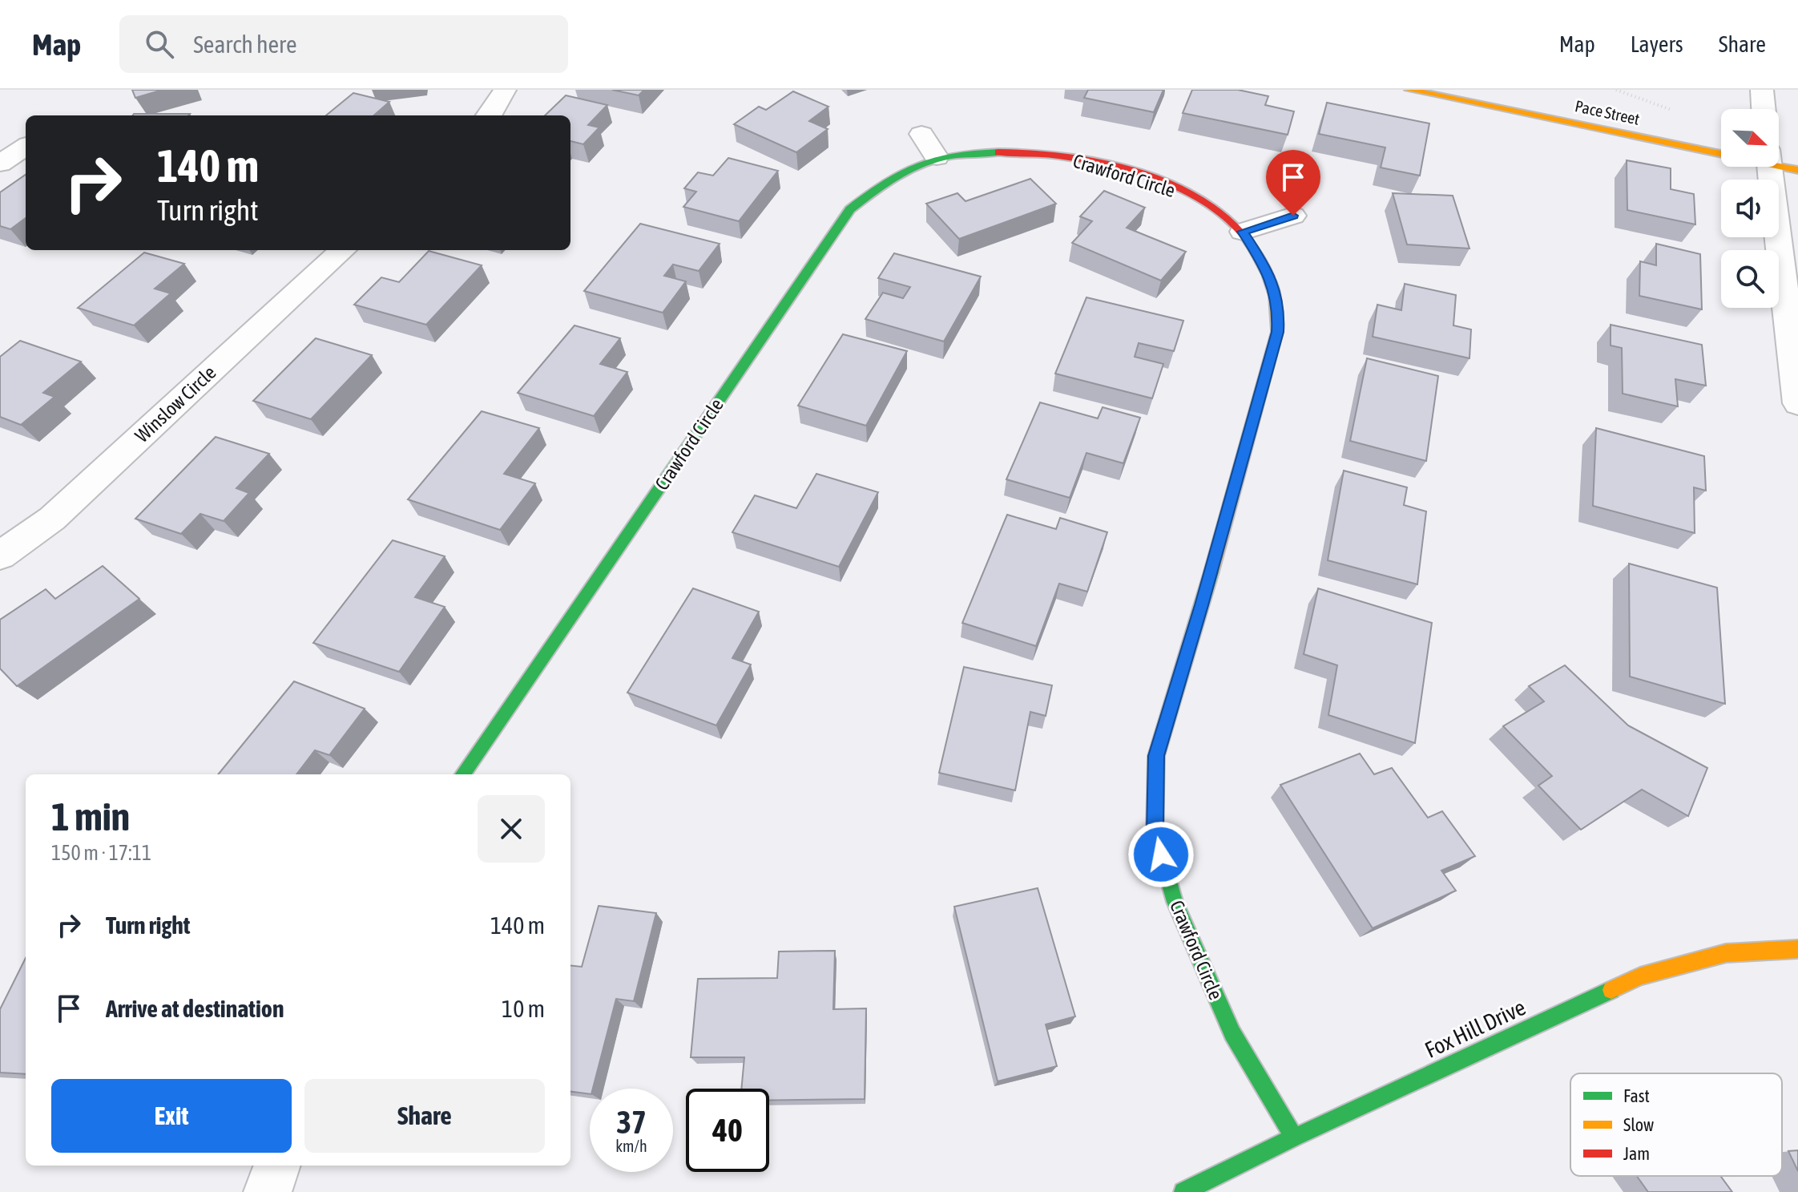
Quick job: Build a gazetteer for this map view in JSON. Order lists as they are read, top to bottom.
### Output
{
  "streets": {
    "street": [
      "Pace Street",
      "Crawford Circle",
      "Winslow Circle",
      "Fox Hill Drive"
    ]
  },
  "crossings": [
    ["Crawford Circle", "Fox Hill Drive"]
  ],
  "legend": ["Fast", "Slow", "Jam"],
  "north": "bottom right",
  "page": {
    "header": "Map",
    "search": "Search here",
    "nav": ["Map", "Layers", "Share"],
    "turn": ["140 m", "Turn right"],
    "heading": ["1 min", "150 m · 17:11"],
    "list": [
      {
        "name": "Turn right",
        "value": "140 m"
      },
      {
        "name": "Arrive at destination",
        "value": "10 m"
      }
    ],
    "buttons": ["Exit", "Share"],
    "speed": "37 km/h",
    "limit": "40"
  }
}
